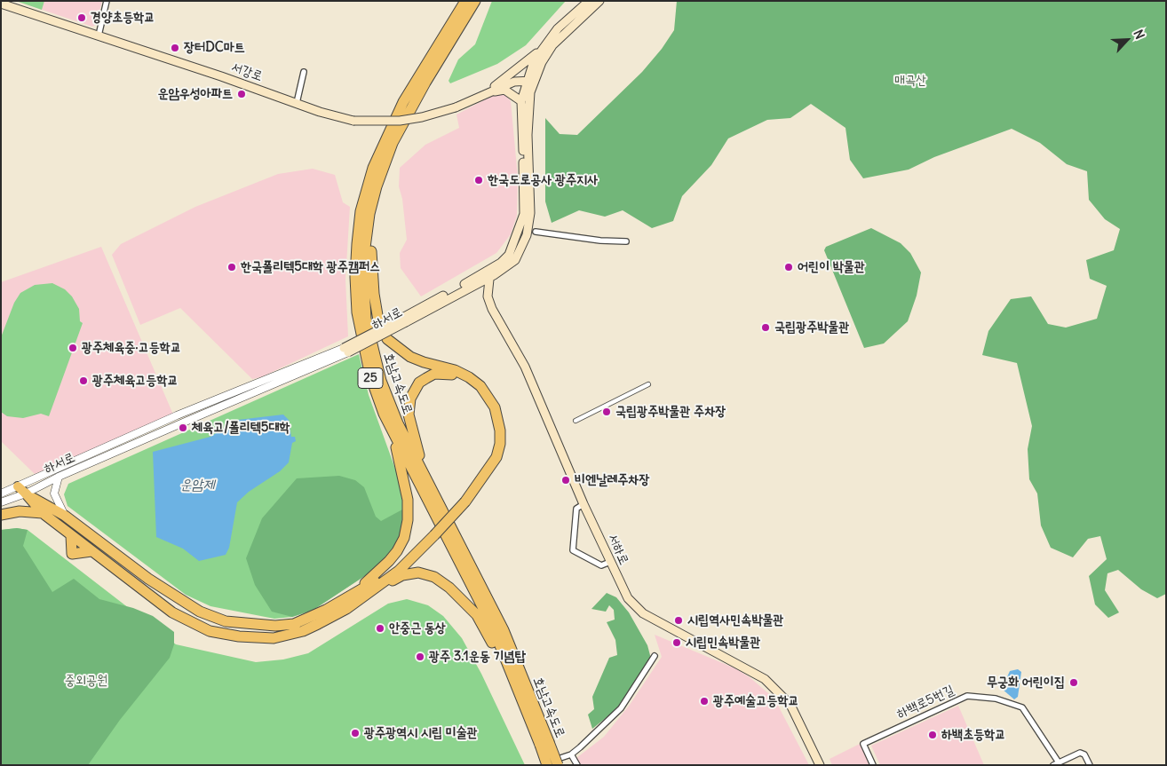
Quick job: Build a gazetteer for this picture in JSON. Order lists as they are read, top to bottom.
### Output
{
  "streets": {
    "highway": ["25", "호남고속도로"],
    "main road": ["서강로", "하서로", "서하로"],
    "street": ["하백로5번길"]
  },
  "crossings": [
    ["서강로", "하서로"],
    ["하서로", "서하로"]
  ],
  "water": ["운암제"],
  "parks": ["매곡산", "중외공원"],
  "places": [
    "경양초등학교",
    "장터DC마트",
    "운암우성아파트",
    "한국도로공사 광주지사",
    "한국폴리텍5대학 광주캠퍼스",
    "어린이 박물관",
    "국립광주박물관",
    "광주체육중·고등학교",
    "광주체육고등학교",
    "국립광주박물관 주차장",
    "체육고/폴리텍5대학",
    "비엔날레주차장",
    "시립역사민속박물관",
    "안중근 동상",
    "시립민속박물관",
    "광주 3.1운동 기념탑",
    "무궁화 어린이집",
    "광주예술고등학교",
    "광주광역시 시립 미술관",
    "하백초등학교"
  ],
  "north": "top right"
}
